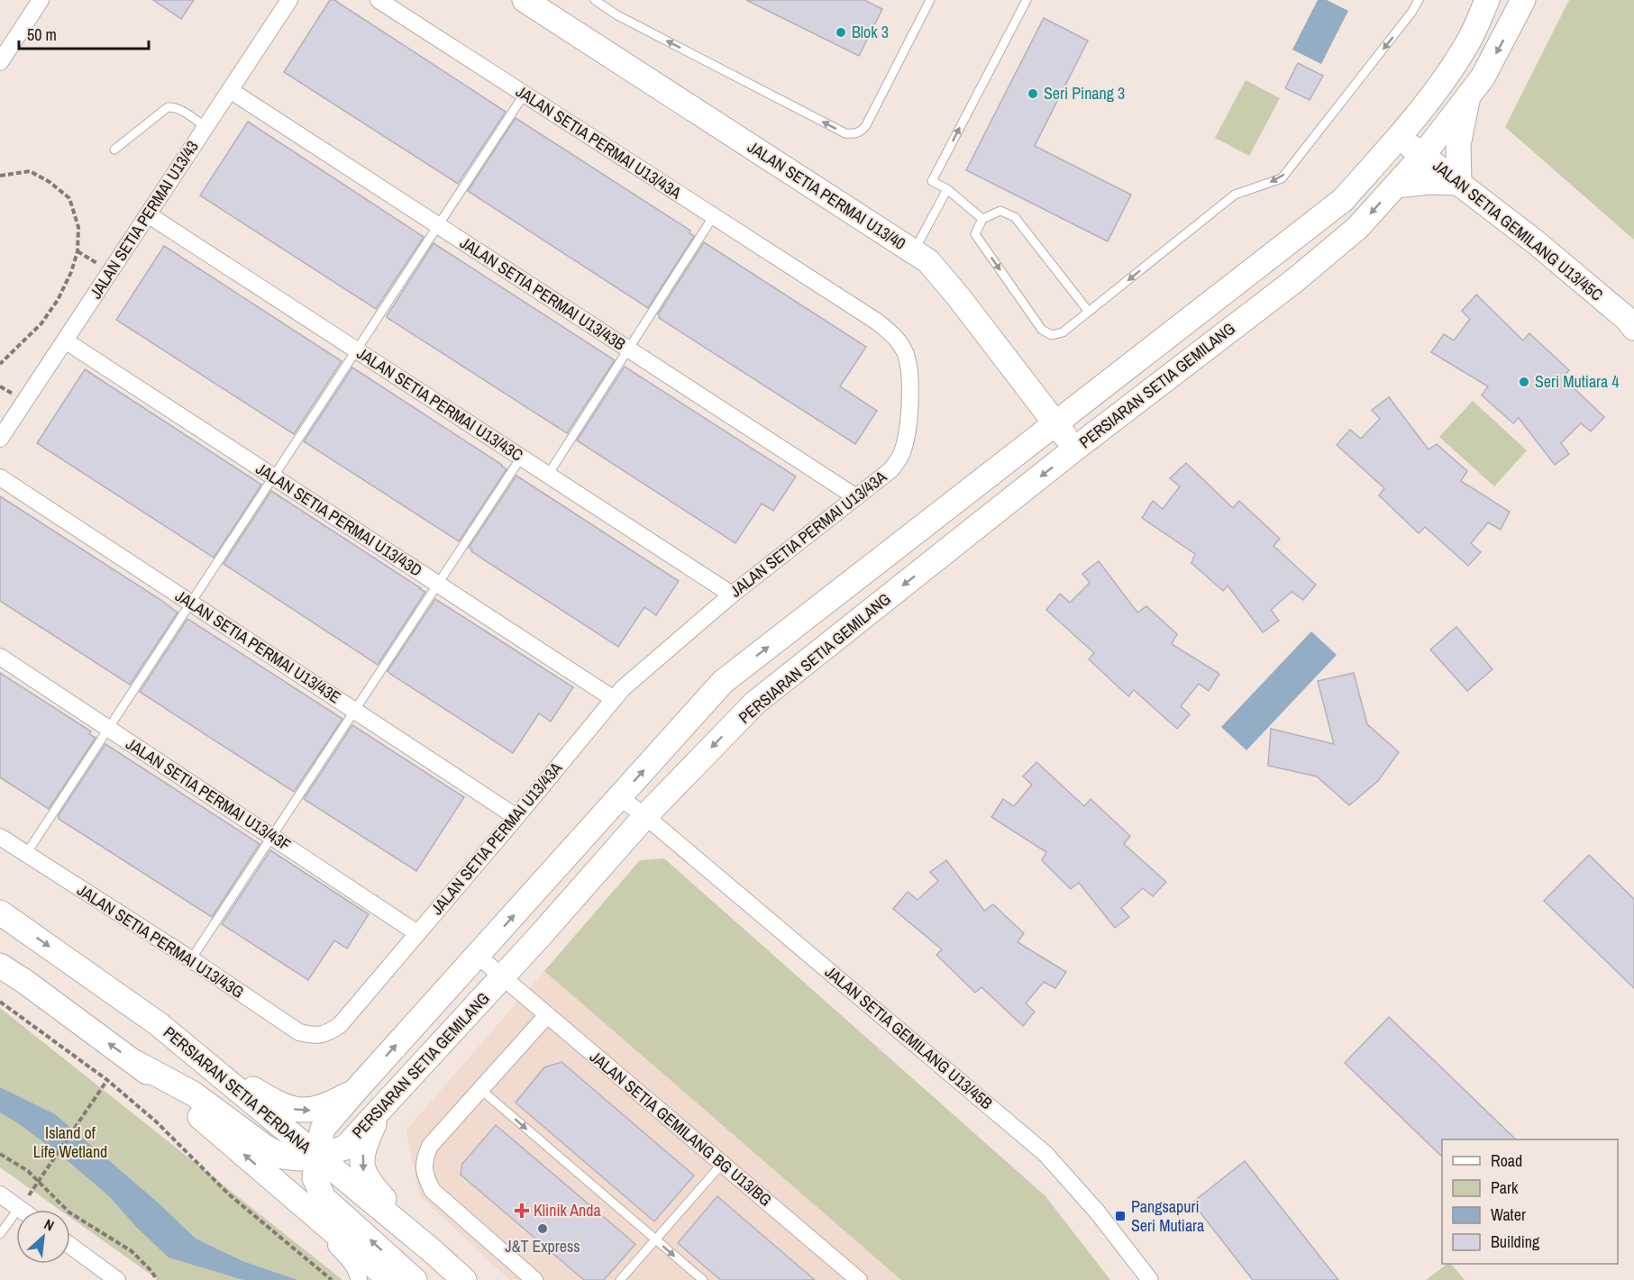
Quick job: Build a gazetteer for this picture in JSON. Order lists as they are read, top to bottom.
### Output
{
  "streets": {
    "street": [
      "JALAN SETIA PERMAI U13/43A",
      "JALAN SETIA PERMAI U13/40",
      "JALAN SETIA PERMAI U13/43",
      "JALAN SETIA GEMILANG U13/45C",
      "JALAN SETIA PERMAI U13/43B",
      "PERSIARAN SETIA GEMILANG",
      "JALAN SETIA PERMAI U13/43C",
      "JALAN SETIA PERMAI U13/43D",
      "JALAN SETIA PERMAI U13/43E",
      "JALAN SETIA PERMAI U13/43F",
      "JALAN SETIA PERMAI U13/43G",
      "JALAN SETIA GEMILANG U13/45B",
      "PERSIARAN SETIA PERDANA",
      "JALAN SETIA GEMILANG BG U13/BG"
    ]
  },
  "crossings": [
    ["JALAN SETIA PERMAI U13/43A", "JALAN SETIA PERMAI U13/43B"],
    ["JALAN SETIA PERMAI U13/43A", "JALAN SETIA PERMAI U13/43C"],
    ["JALAN SETIA PERMAI U13/43A", "JALAN SETIA PERMAI U13/43D"],
    ["JALAN SETIA PERMAI U13/43A", "JALAN SETIA PERMAI U13/43E"],
    ["JALAN SETIA PERMAI U13/43A", "JALAN SETIA PERMAI U13/43F"],
    ["JALAN SETIA PERMAI U13/43A", "JALAN SETIA PERMAI U13/43G"],
    ["JALAN SETIA PERMAI U13/40", "PERSIARAN SETIA GEMILANG"],
    ["JALAN SETIA PERMAI U13/43", "JALAN SETIA PERMAI U13/43B"],
    ["JALAN SETIA PERMAI U13/43", "JALAN SETIA PERMAI U13/43C"],
    ["JALAN SETIA PERMAI U13/43", "JALAN SETIA PERMAI U13/43D"],
    ["JALAN SETIA GEMILANG U13/45C", "PERSIARAN SETIA GEMILANG"],
    ["PERSIARAN SETIA GEMILANG", "JALAN SETIA GEMILANG U13/45B"],
    ["PERSIARAN SETIA GEMILANG", "PERSIARAN SETIA PERDANA"],
    ["PERSIARAN SETIA GEMILANG", "JALAN SETIA GEMILANG BG U13/BG"]
  ],
  "parks": ["Island of Life Wetland"],
  "places": {
    "other": [
      "Blok 3",
      "Seri Pinang 3",
      "Seri Mutiara 4",
      "J&T Express"
    ],
    "health": ["Klinik Anda"],
    "transit": ["Pangsapuri Seri Mutiara"]
  },
  "legend": [
    "Road",
    "Park",
    "Water",
    "Building"
  ],
  "scale_bar": "50 m",
  "north": "top right"
}
